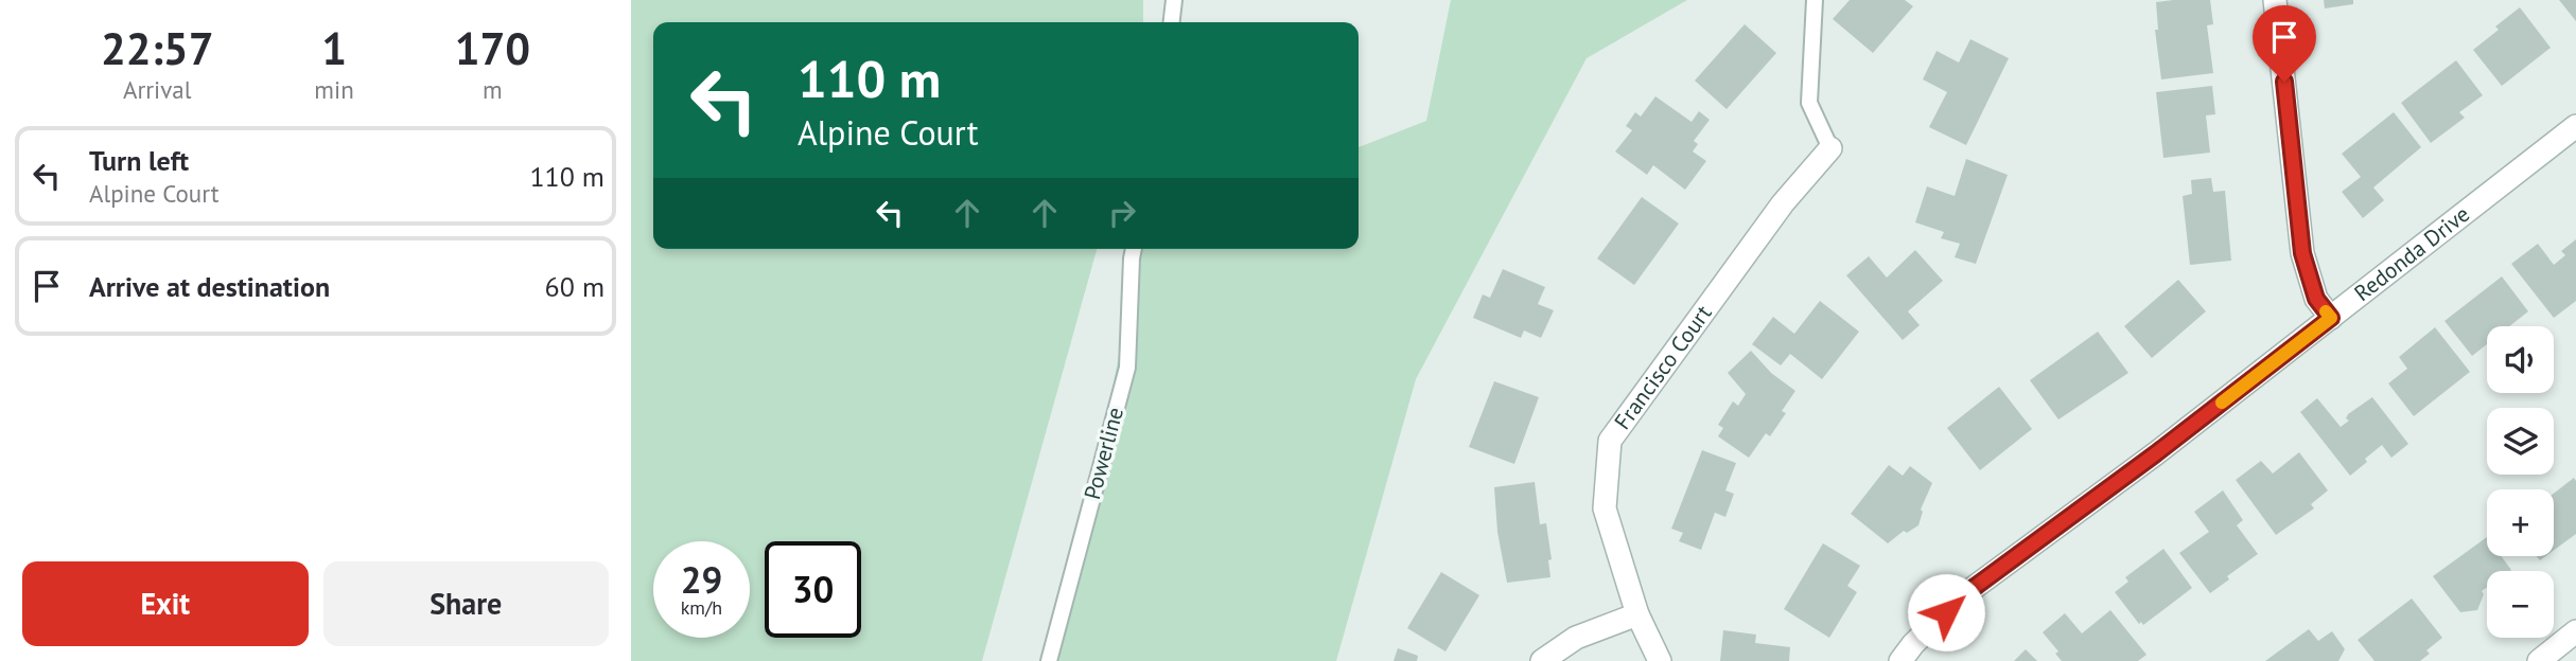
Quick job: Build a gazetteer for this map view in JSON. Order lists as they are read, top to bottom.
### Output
{
  "streets": {
    "street": ["Redonda Drive", "Francisco Court"],
    "lane": ["Powerline"]
  },
  "page": {
    "eta": [
      "22:57",
      "Arrival",
      "1",
      "min",
      "170",
      "m"
    ],
    "turn": ["110 m", "Alpine Court"],
    "list": [
      {
        "name": "Turn left",
        "note": "Alpine Court",
        "value": "110 m"
      },
      {
        "name": "Arrive at destination",
        "value": "60 m"
      }
    ],
    "map_buttons": ["+", "−"],
    "speed": "29 km/h",
    "limit": "30",
    "buttons": ["Exit", "Share"]
  }
}
